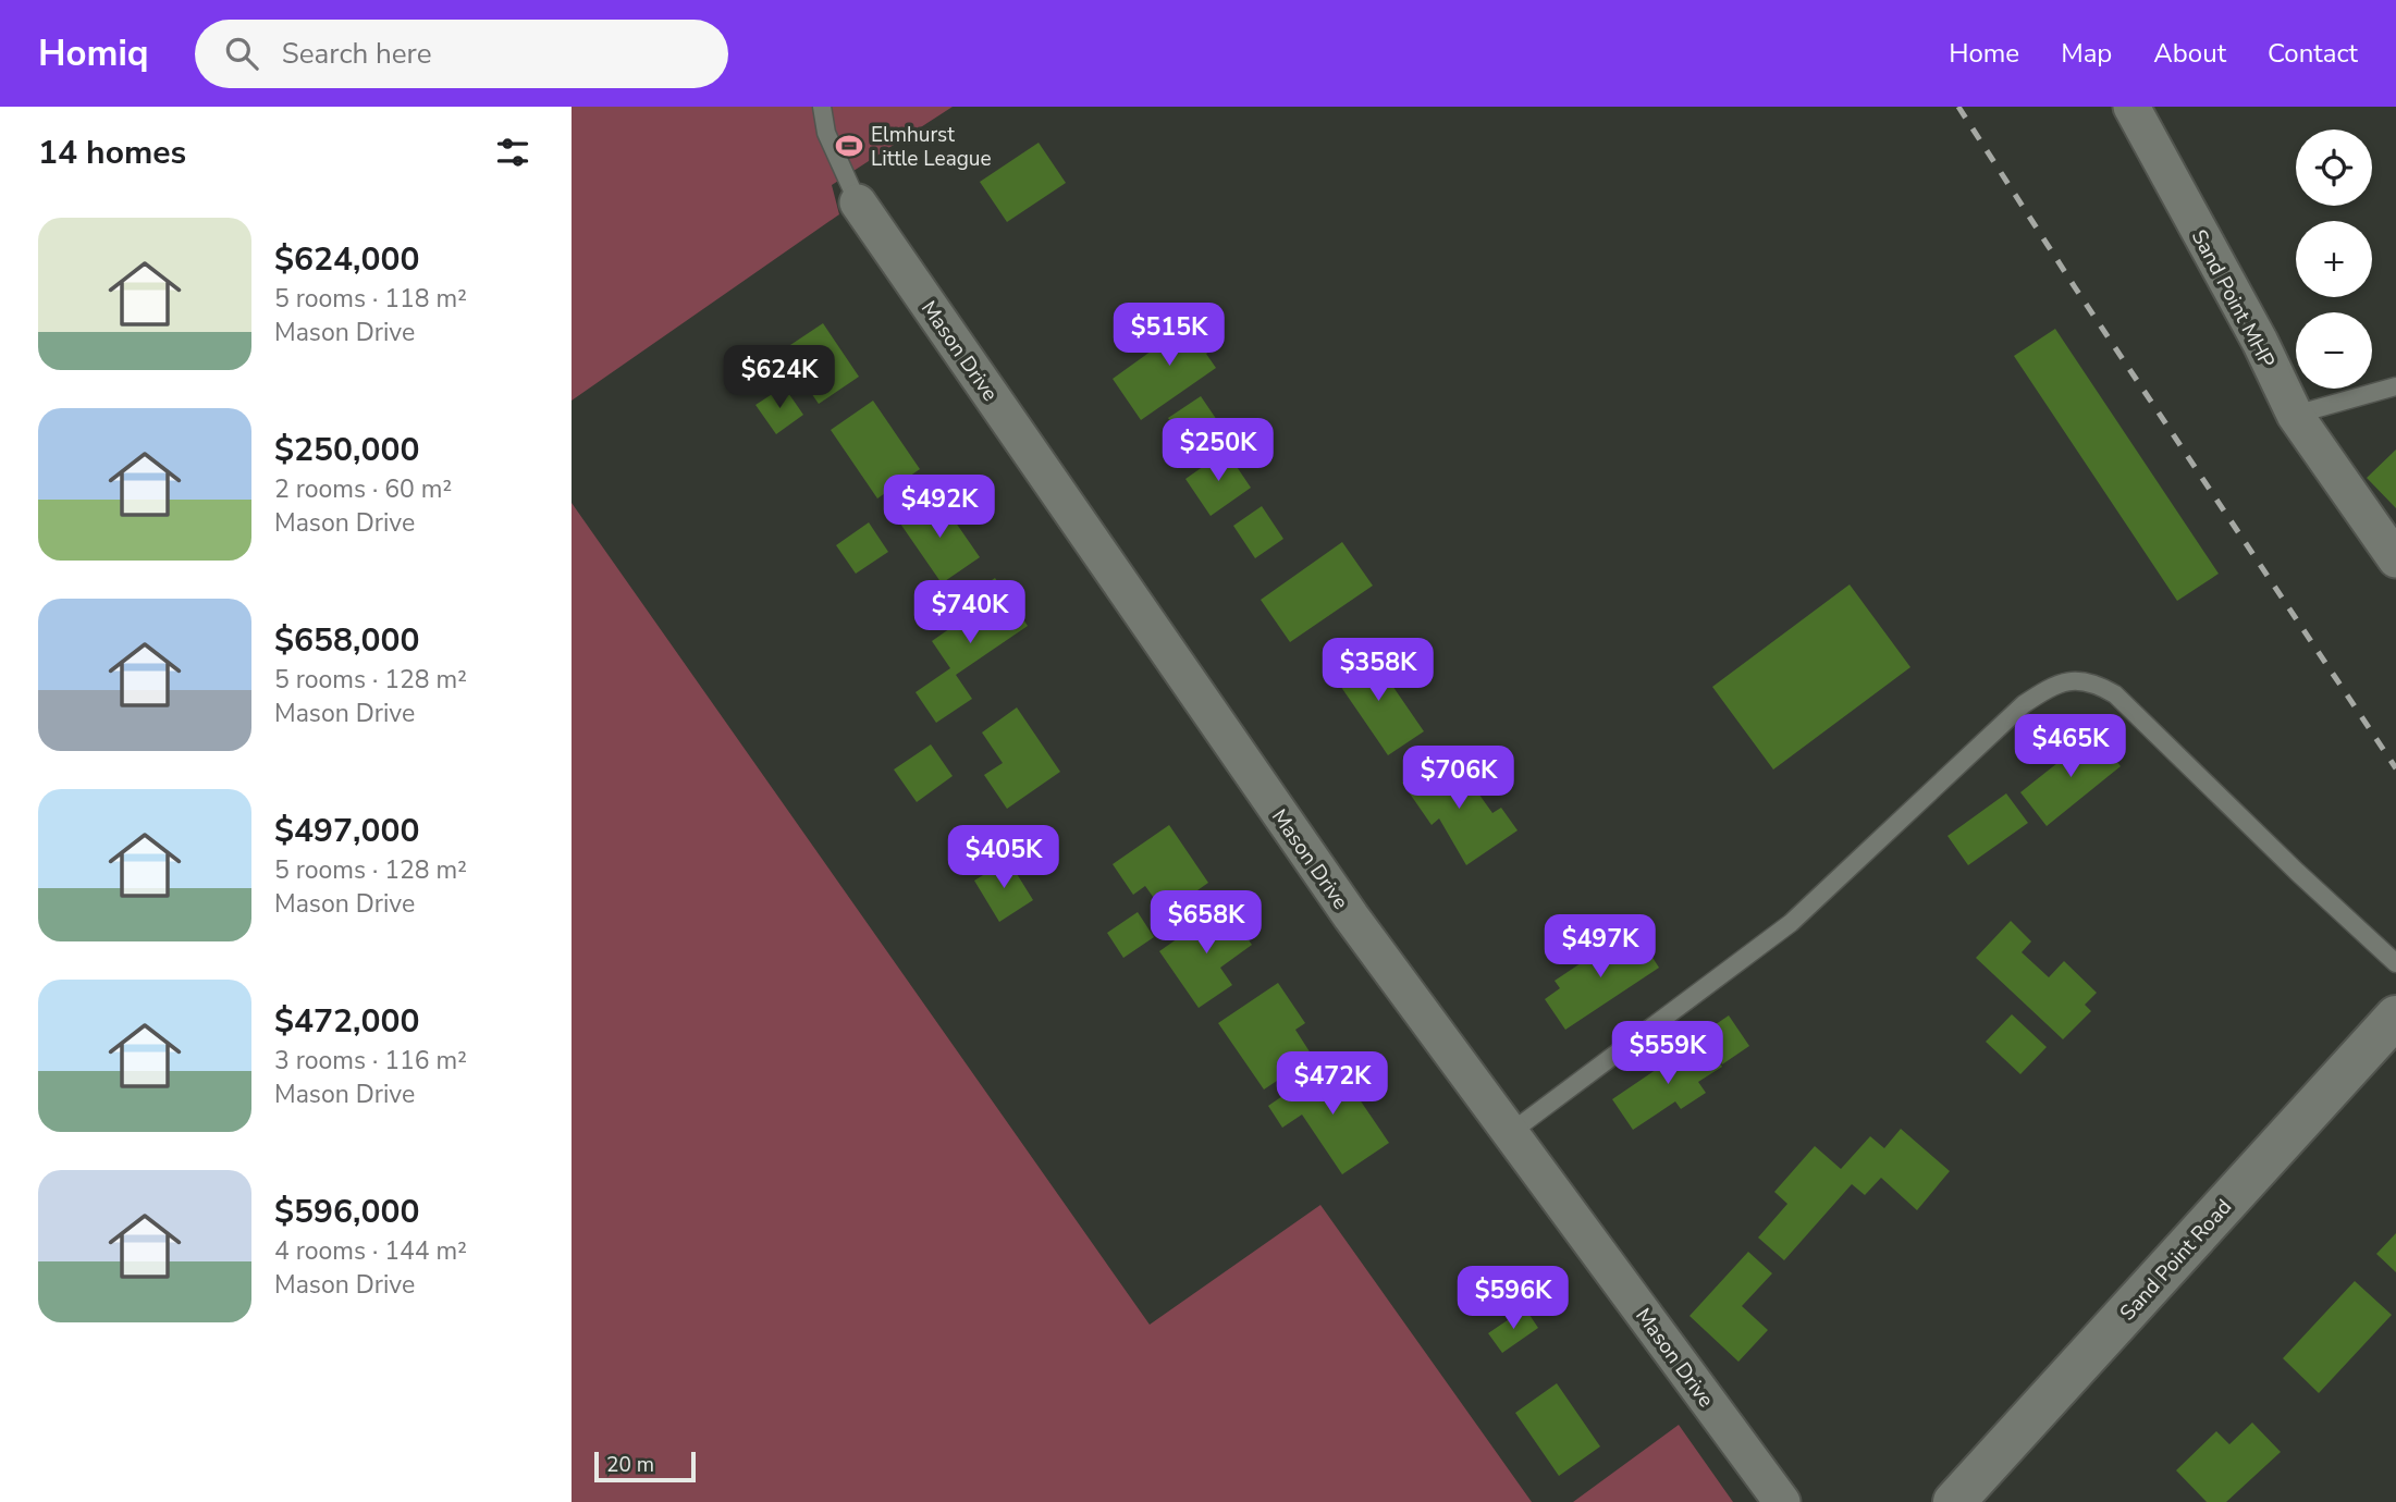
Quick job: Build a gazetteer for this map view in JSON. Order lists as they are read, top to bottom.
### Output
{
  "streets": {
    "street": ["Sand Point MHP", "Mason Drive", "Sand Point Road"]
  },
  "places": {
    "sports": ["Elmhurst Little League"]
  },
  "scale_bar": "20 m",
  "page": {
    "header": "Homiq",
    "search": "Search here",
    "nav": [
      "Home",
      "Map",
      "About",
      "Contact"
    ],
    "heading": "14 homes",
    "map_buttons": ["+", "−"],
    "list": [
      {
        "name": "$624,000",
        "note": "5 rooms · 118 m² · Mason Drive"
      },
      {
        "name": "$250,000",
        "note": "2 rooms · 60 m² · Mason Drive"
      },
      {
        "name": "$658,000",
        "note": "5 rooms · 128 m² · Mason Drive"
      },
      {
        "name": "$497,000",
        "note": "5 rooms · 128 m² · Mason Drive"
      },
      {
        "name": "$472,000",
        "note": "3 rooms · 116 m² · Mason Drive"
      },
      {
        "name": "$596,000",
        "note": "4 rooms · 144 m² · Mason Drive"
      }
    ],
    "price": [
      "$515K",
      "$624K",
      "$250K",
      "$492K",
      "$740K",
      "$358K",
      "$465K",
      "$706K",
      "$405K",
      "$658K",
      "$497K",
      "$559K",
      "$472K",
      "$596K"
    ],
    "scale": "20 m"
  }
}
